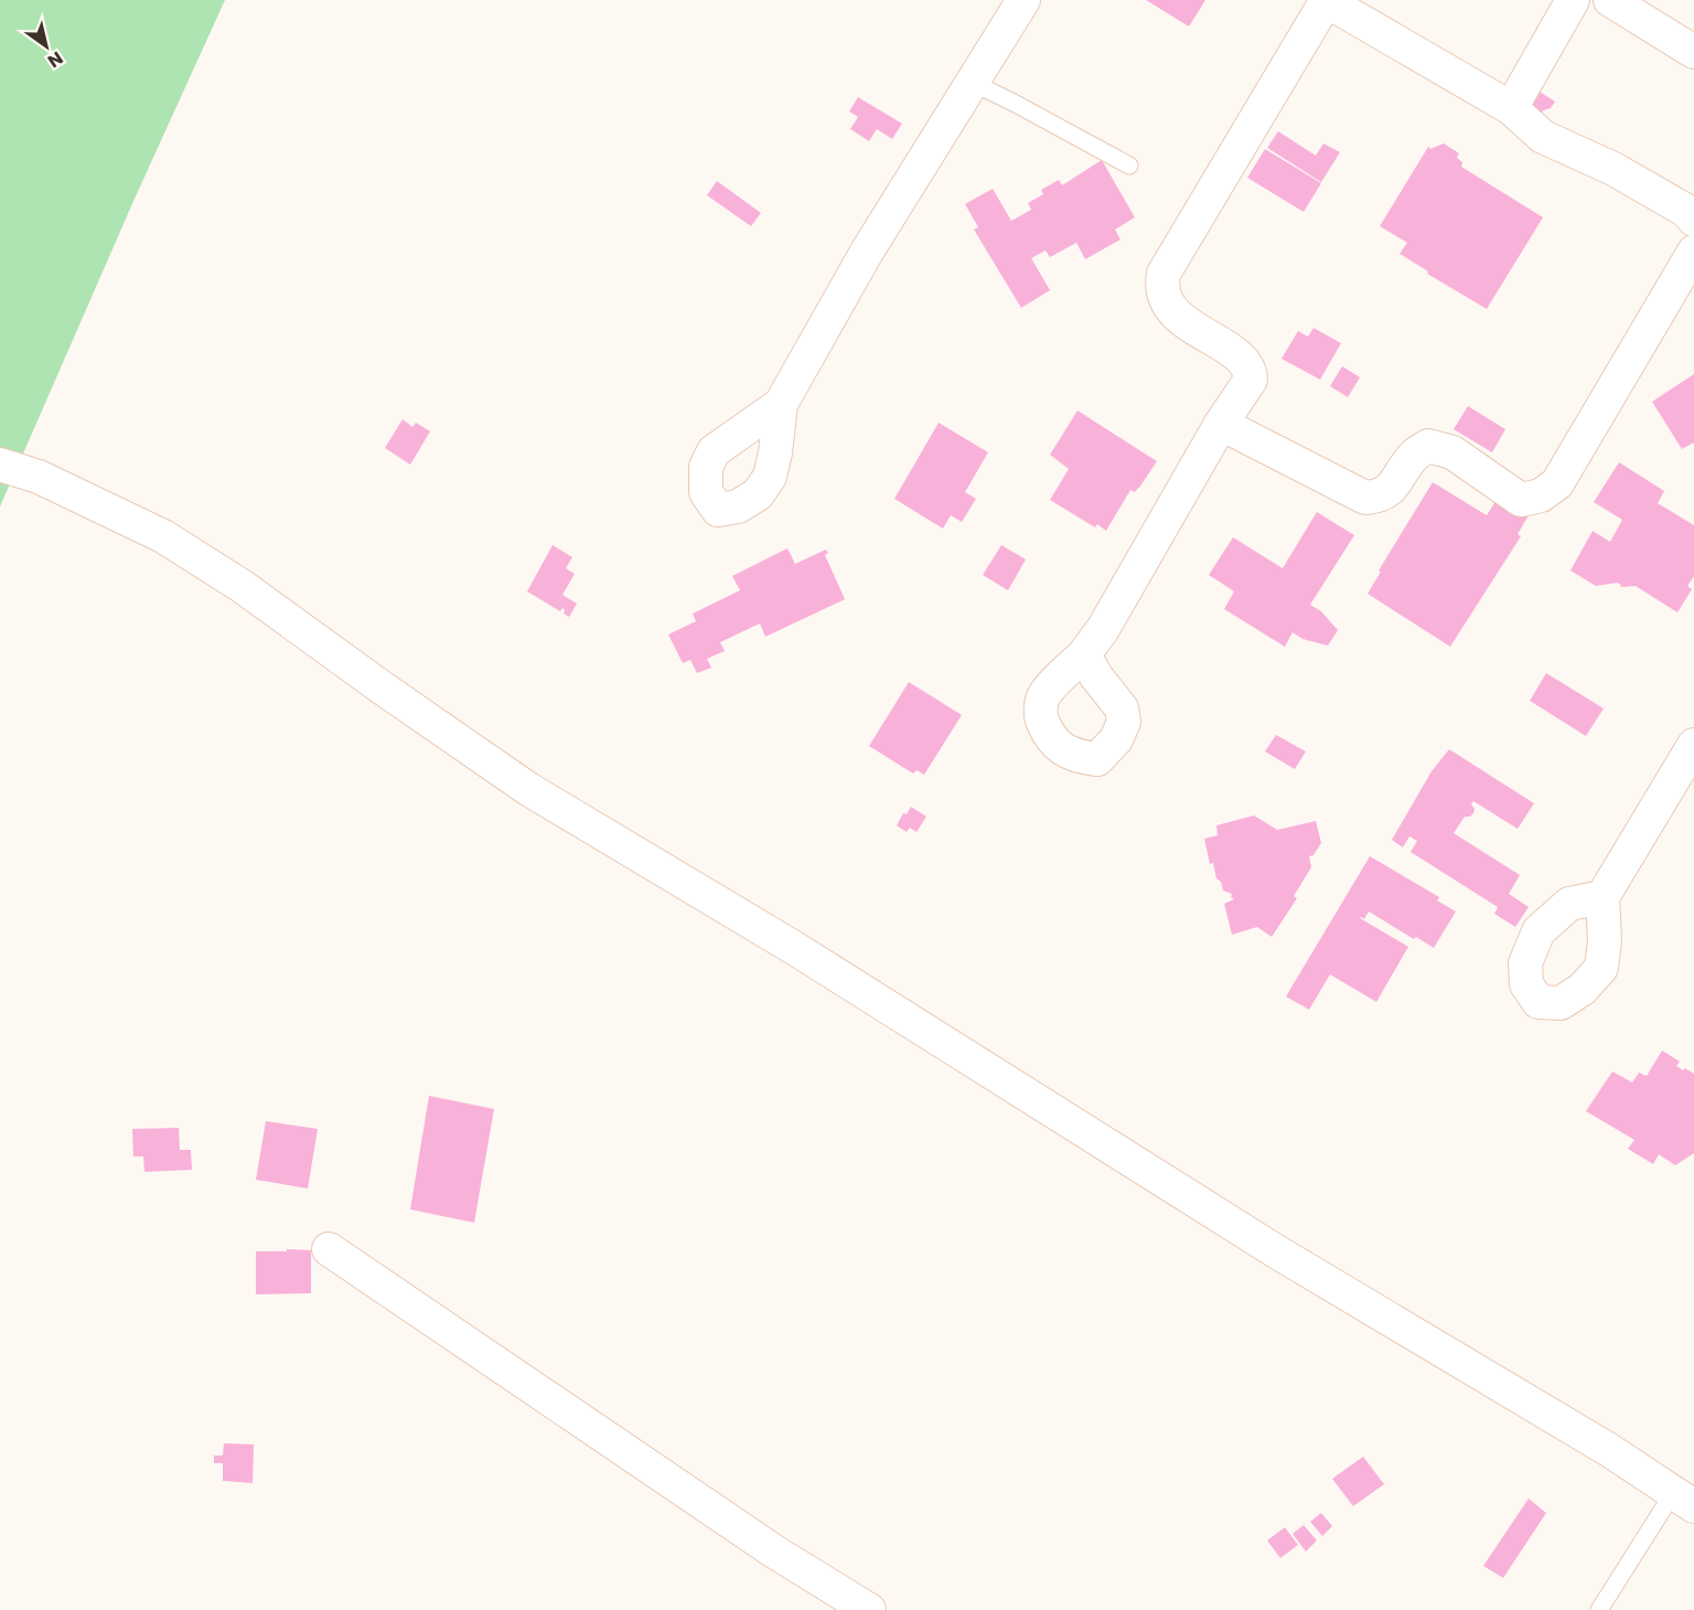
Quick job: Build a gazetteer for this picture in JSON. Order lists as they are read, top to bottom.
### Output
{
  "north": "bottom right"
}
